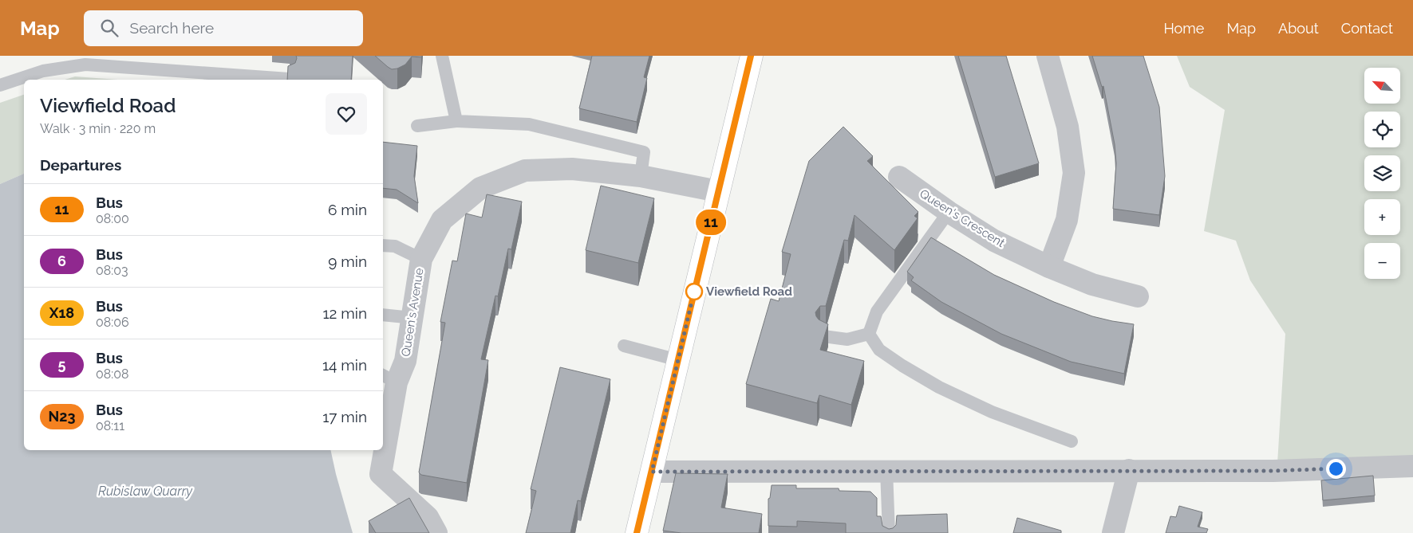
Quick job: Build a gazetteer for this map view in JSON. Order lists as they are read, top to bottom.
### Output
{
  "streets": {
    "street": ["Queen's Crescent", "Queen's Avenue"]
  },
  "water": ["Rubislaw Quarry"],
  "places": ["Viewfield Road"],
  "lines": ["bus line 11"],
  "north": "top left",
  "page": {
    "header": "Map",
    "search": "Search here",
    "nav": [
      "Home",
      "Map",
      "About",
      "Contact"
    ],
    "on_map": "11",
    "map_buttons": ["+", "−"],
    "heading": [
      ["Viewfield Road", "Walk · 3 min · 220 m"],
      "Departures"
    ],
    "list": [
      {
        "mark": "11",
        "name": "Bus",
        "note": "08:00",
        "value": "6 min"
      },
      {
        "mark": "6",
        "name": "Bus",
        "note": "08:03",
        "value": "9 min"
      },
      {
        "mark": "X18",
        "name": "Bus",
        "note": "08:06",
        "value": "12 min"
      },
      {
        "mark": "5",
        "name": "Bus",
        "note": "08:08",
        "value": "14 min"
      },
      {
        "mark": "N23",
        "name": "Bus",
        "note": "08:11",
        "value": "17 min"
      }
    ]
  }
}
